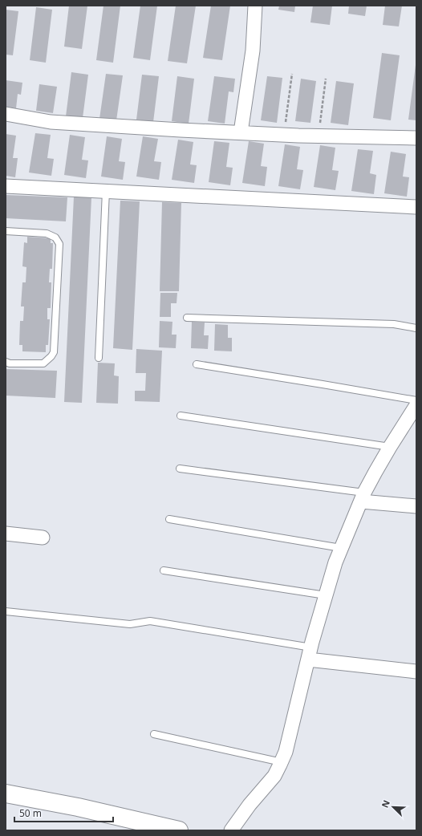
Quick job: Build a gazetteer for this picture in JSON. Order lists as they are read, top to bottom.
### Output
{
  "scale_bar": "50 m",
  "north": "top left"
}
